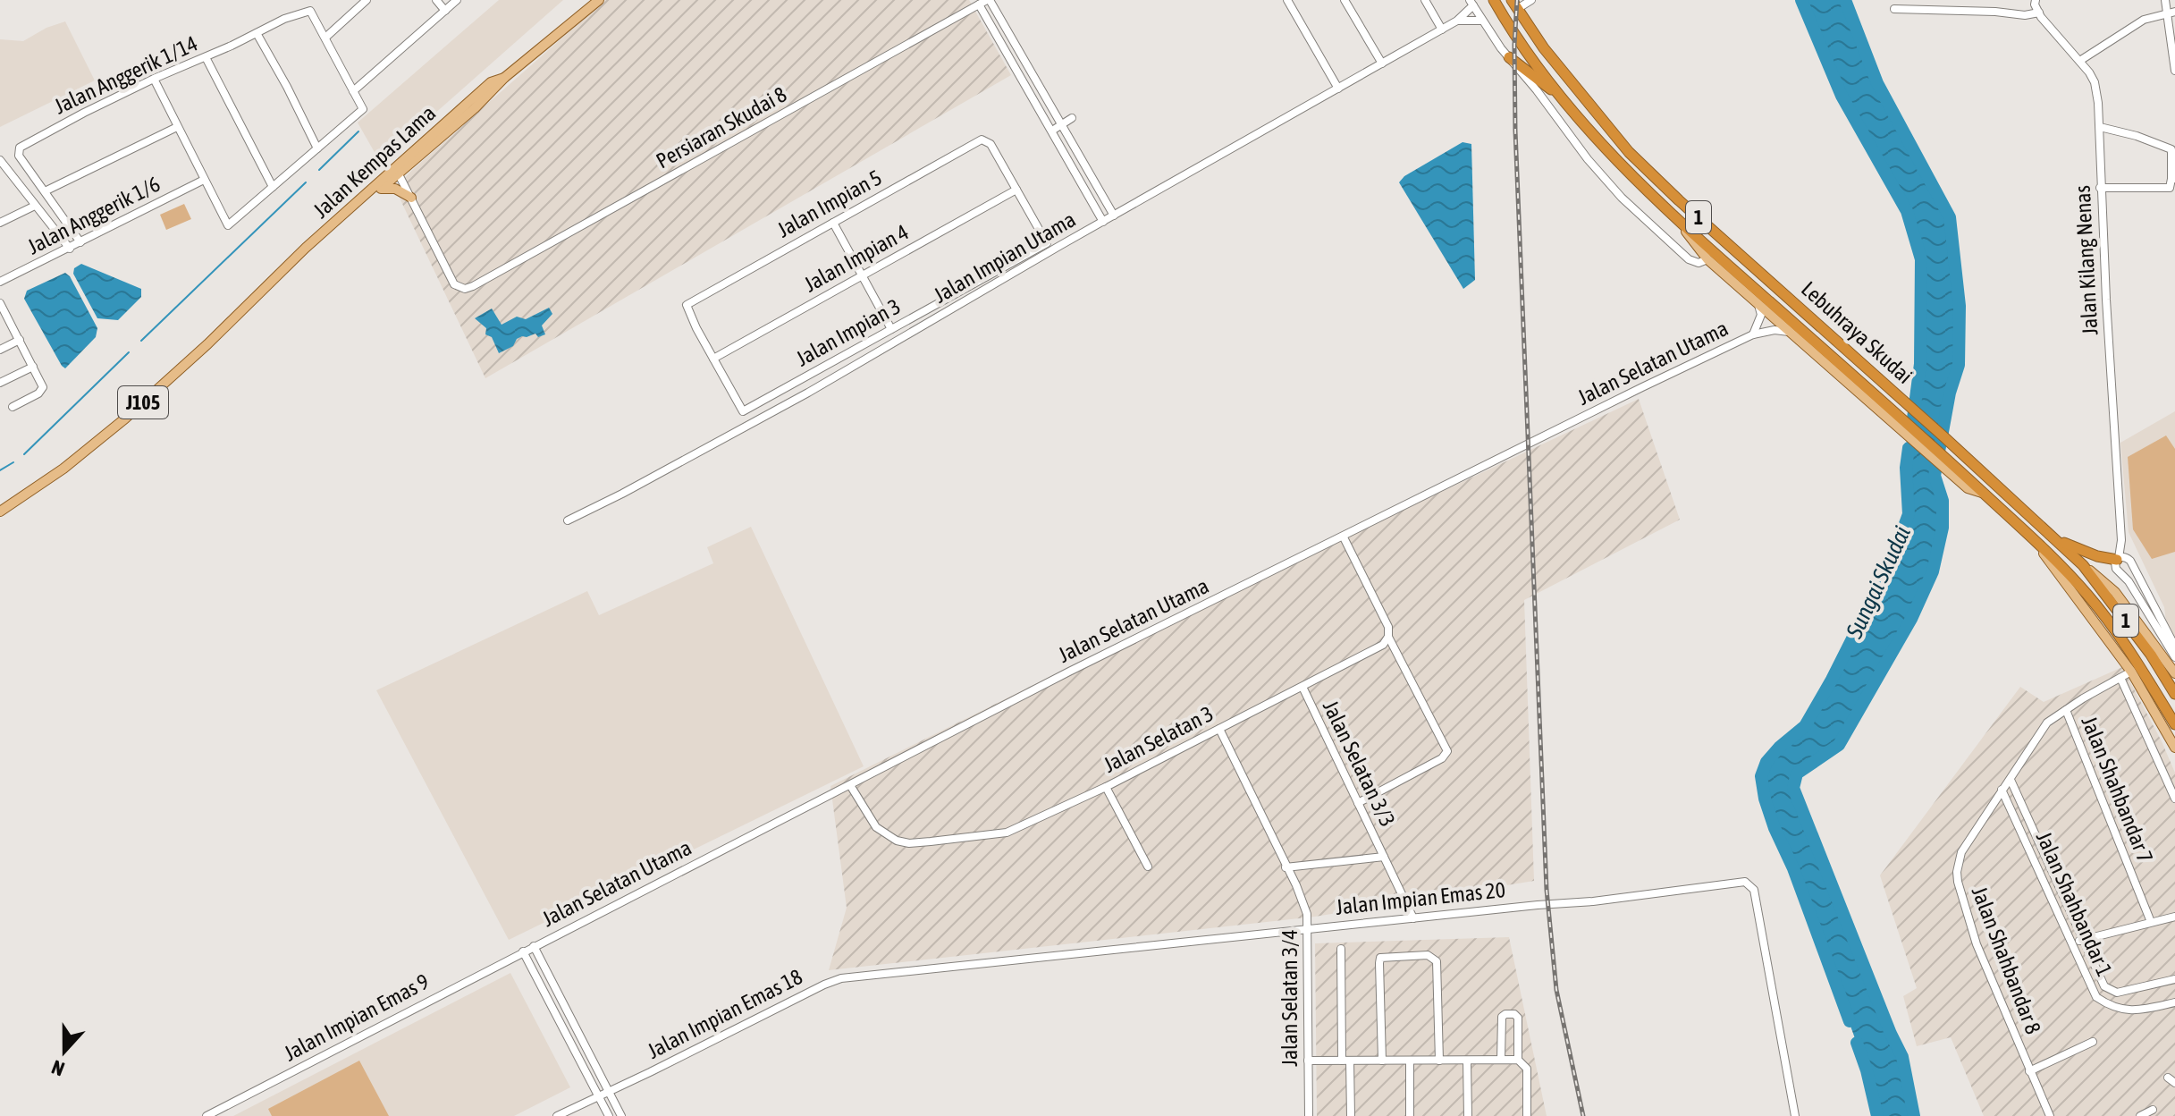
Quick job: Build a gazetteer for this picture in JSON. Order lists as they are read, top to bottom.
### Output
{
  "streets": {
    "highway": ["1", "Lebuhraya Skudai"],
    "main road": ["Jalan Kempas Lama", "J105"],
    "street": [
      "Jalan Anggerik 1/14",
      "Persiaran Skudai 8",
      "Jalan Impian 5",
      "Jalan Anggerik 1/6",
      "Jalan Impian Utama",
      "Jalan Impian 4",
      "Jalan Kilang Nenas",
      "Jalan Impian 3",
      "Jalan Selatan Utama",
      "Jalan Selatan 3",
      "Jalan Selatan 3/3",
      "Jalan Shahbandar 7",
      "Jalan Impian Emas 20",
      "Jalan Shahbandar 1",
      "Jalan Shahbandar 8",
      "Jalan Selatan 3/4",
      "Jalan Impian Emas 18",
      "Jalan Impian Emas 9"
    ]
  },
  "crossings": [
    ["Jalan Impian 5", "Jalan Impian 4"],
    ["Jalan Impian 5", "Jalan Impian 3"],
    ["Jalan Impian 4", "Jalan Impian 3"],
    ["Lebuhraya Skudai", "Jalan Selatan Utama"],
    ["Jalan Selatan Utama", "Jalan Selatan 3"],
    ["Jalan Selatan Utama", "Jalan Impian Emas 9"],
    ["Jalan Selatan 3", "Jalan Selatan 3/3"],
    ["Jalan Selatan 3", "Jalan Selatan 3/4"],
    ["Jalan Selatan 3/3", "Jalan Impian Emas 20"],
    ["Jalan Selatan 3/3", "Jalan Selatan 3/4"],
    ["Jalan Shahbandar 7", "Jalan Shahbandar 8"],
    ["Jalan Impian Emas 20", "Jalan Selatan 3/4"],
    ["Jalan Impian Emas 20", "Jalan Impian Emas 18"],
    ["Jalan Shahbandar 1", "Jalan Shahbandar 8"]
  ],
  "water": ["Sungai Skudai"],
  "north": "bottom"
}
